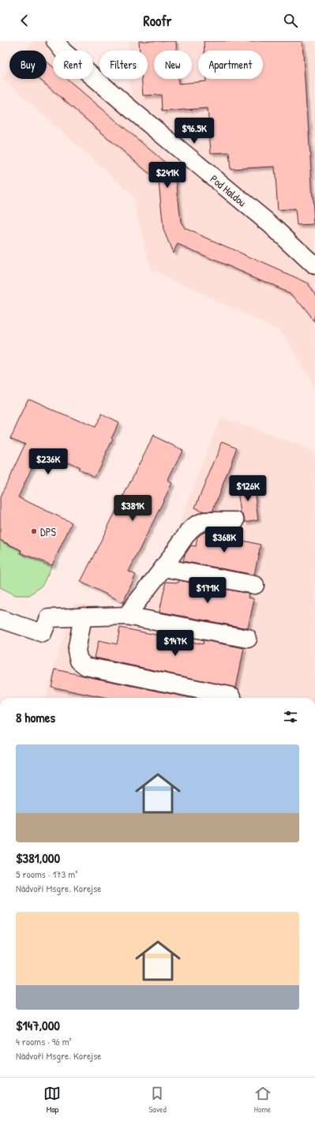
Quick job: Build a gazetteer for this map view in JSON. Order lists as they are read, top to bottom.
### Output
{
  "streets": {
    "street": ["Pod Haldou"]
  },
  "places": ["DPS"],
  "page": {
    "header": "Roofr",
    "chip": [
      "Buy",
      "Rent",
      "Filters",
      "New",
      "Apartment"
    ],
    "price": [
      "$96.5K",
      "$241K",
      "$236K",
      "$126K",
      "$381K",
      "$368K",
      "$171K",
      "$147K"
    ],
    "heading": "8 homes",
    "list": [
      {
        "name": "$381,000",
        "note": "5 rooms · 173 m² · Nádvoří Msgre. Korejse"
      },
      {
        "name": "$147,000",
        "note": "4 rooms · 96 m² · Nádvoří Msgre. Korejse"
      }
    ],
    "tabs": ["Map", "Saved", "Home"]
  }
}
